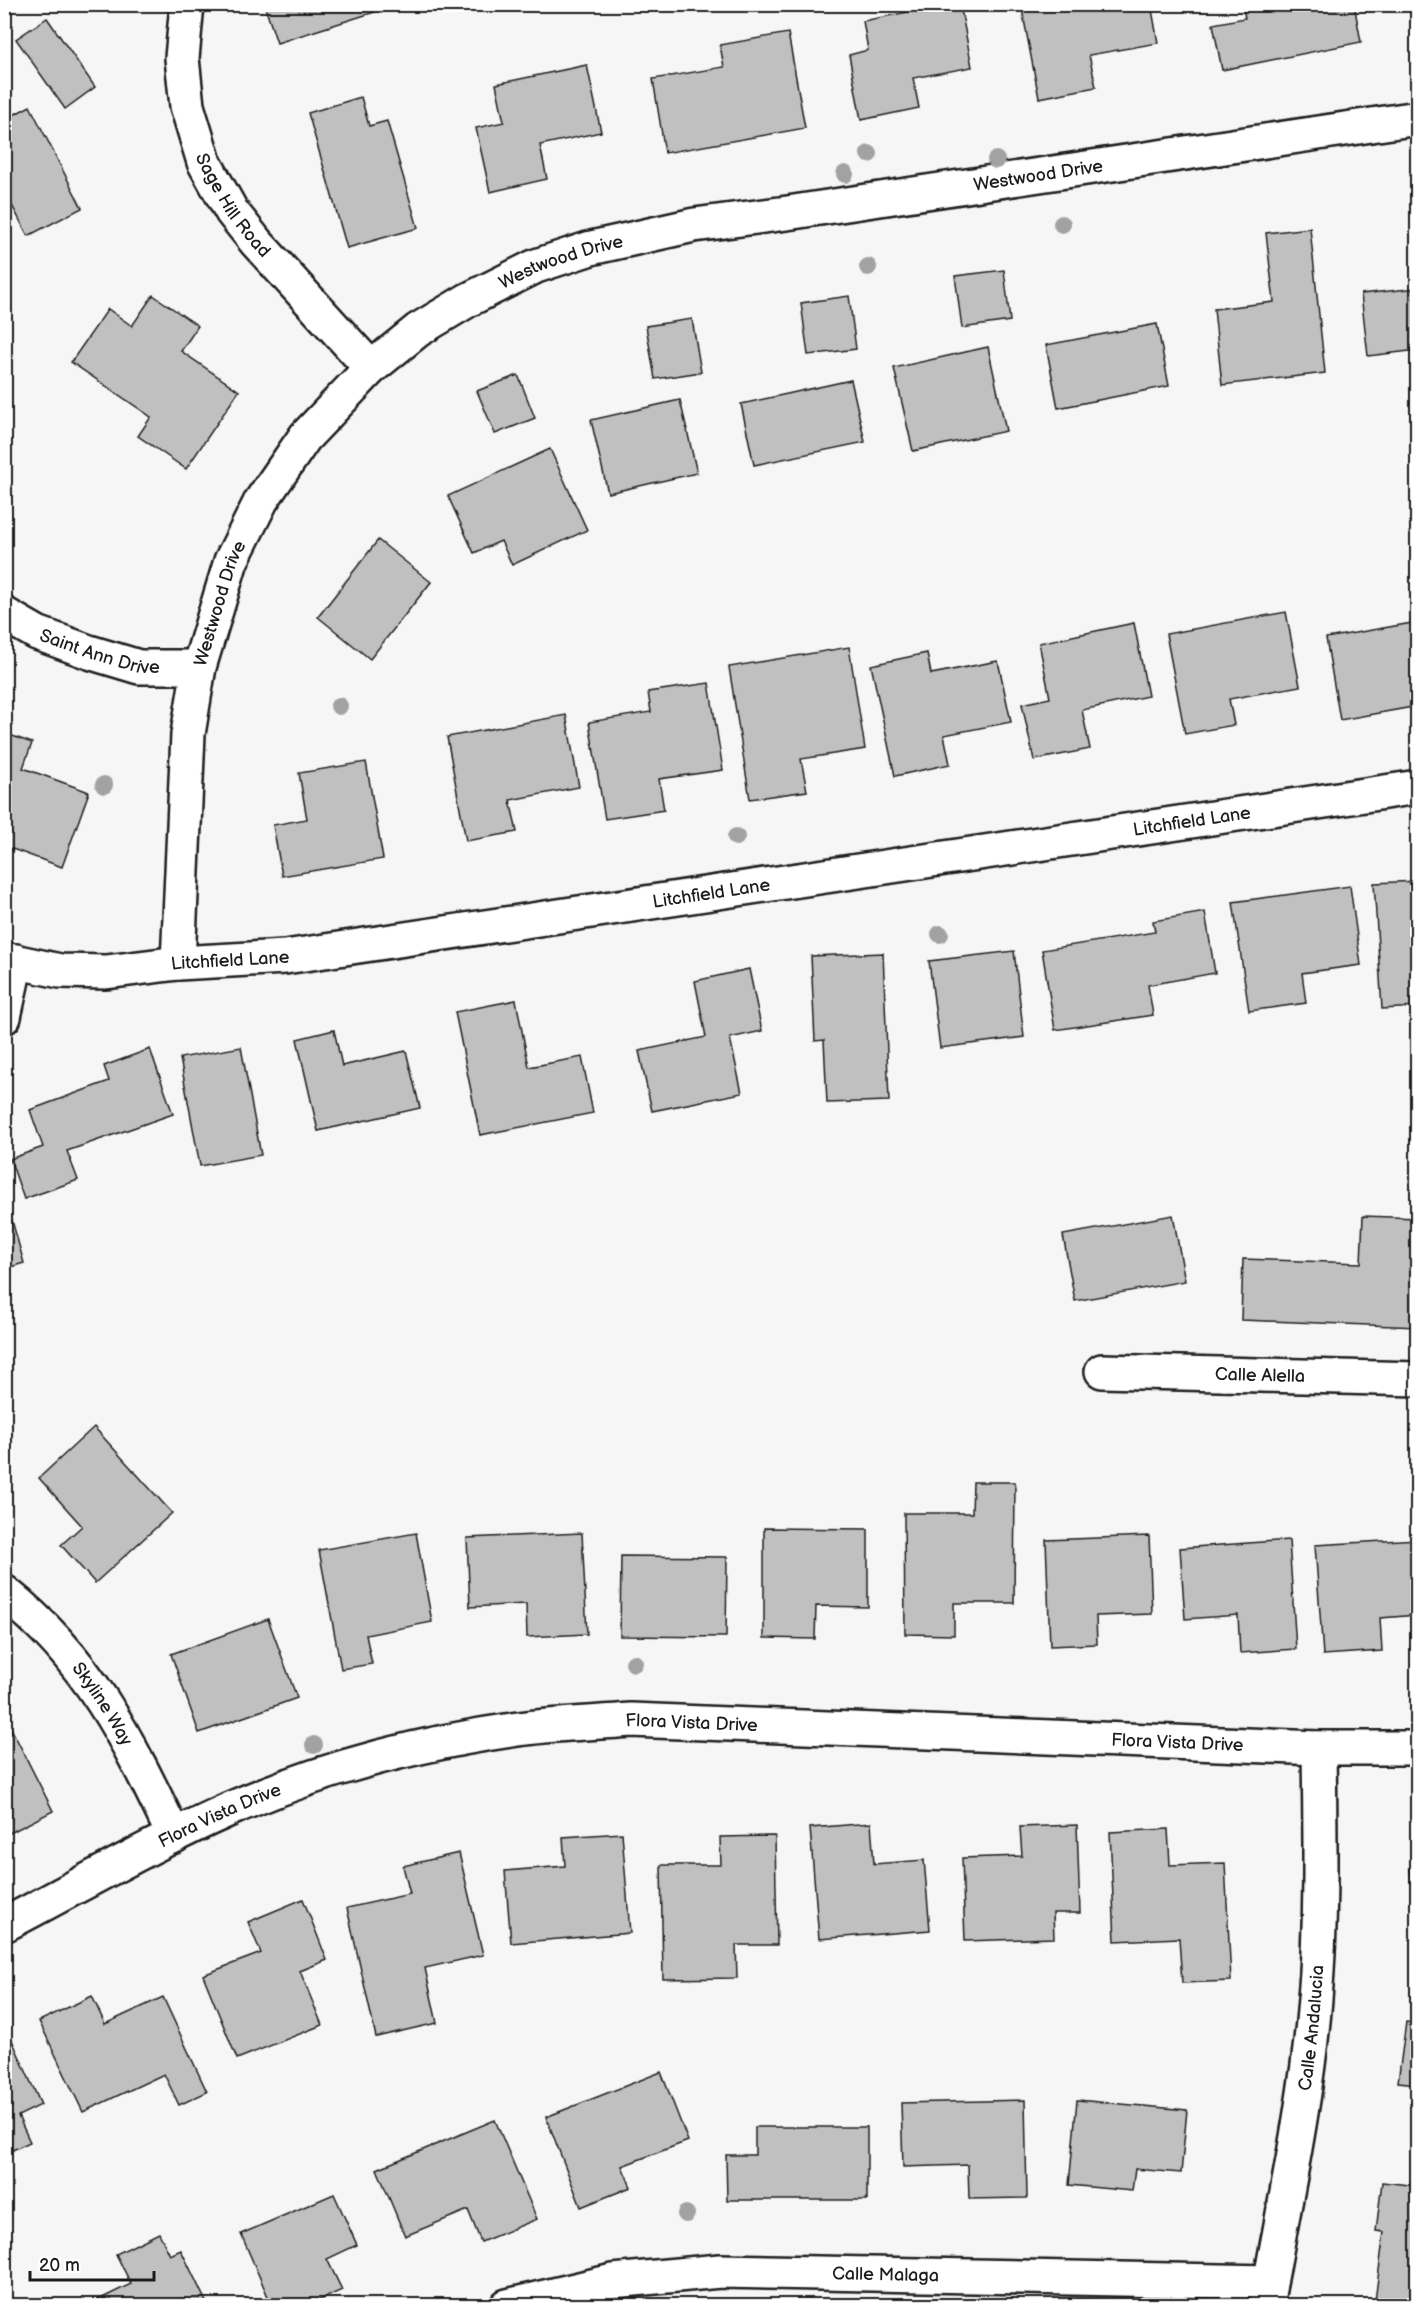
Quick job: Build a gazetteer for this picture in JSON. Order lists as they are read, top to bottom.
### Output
{
  "streets": {
    "street": [
      "Westwood Drive",
      "Sage Hill Road",
      "Saint Ann Drive",
      "Litchfield Lane",
      "Calle Alella",
      "Skyline Way",
      "Flora Vista Drive",
      "Calle Andalucia",
      "Calle Malaga"
    ]
  },
  "crossings": [
    ["Westwood Drive", "Sage Hill Road"],
    ["Westwood Drive", "Saint Ann Drive"],
    ["Westwood Drive", "Litchfield Lane"],
    ["Skyline Way", "Flora Vista Drive"],
    ["Flora Vista Drive", "Calle Andalucia"],
    ["Calle Andalucia", "Calle Malaga"]
  ],
  "scale_bar": "20 m"
}
